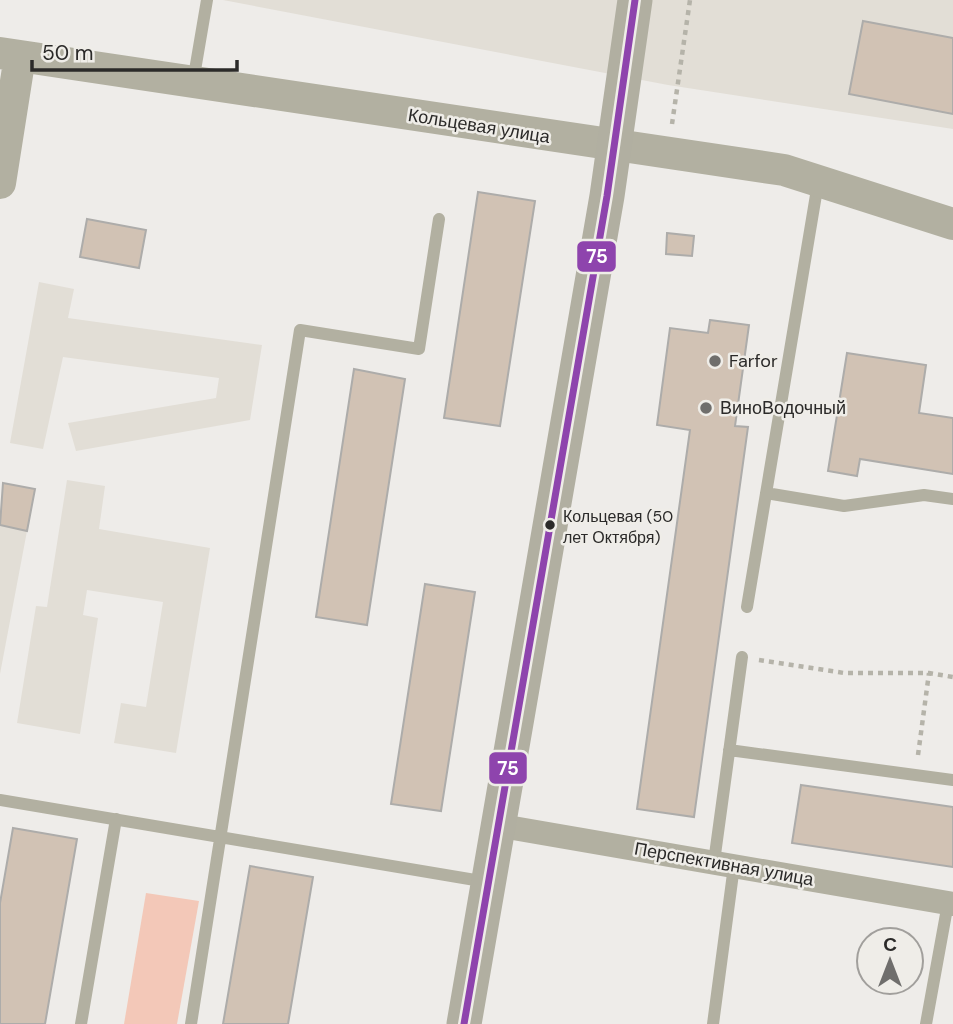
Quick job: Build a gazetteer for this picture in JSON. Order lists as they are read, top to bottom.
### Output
{
  "streets": {
    "street": ["Кольцевая улица", "Перспективная улица"]
  },
  "places": ["Farfor", "ВиноВодочный", "Кольцевая (50 лет Октября)"],
  "lines": ["transit line 75"],
  "scale_bar": "50 m",
  "north": "top"
}
